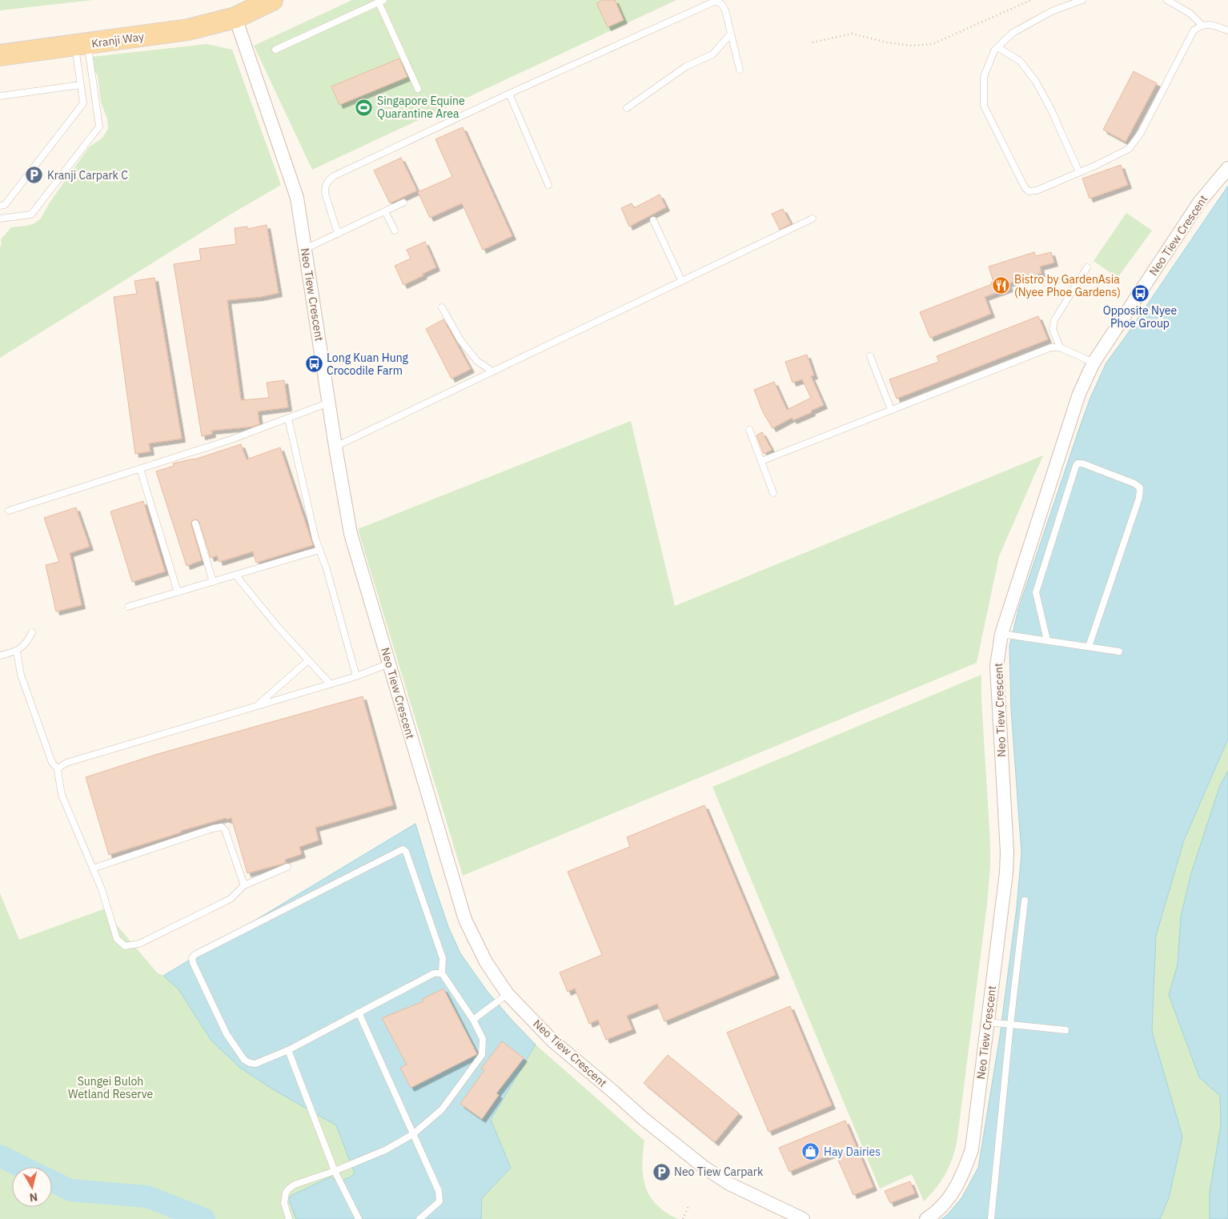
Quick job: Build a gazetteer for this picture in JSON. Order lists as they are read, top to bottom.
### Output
{
  "streets": {
    "main road": ["Kranji Way"],
    "street": ["Neo Tiew Crescent"]
  },
  "crossings": [
    ["Kranji Way", "Neo Tiew Crescent"]
  ],
  "parks": ["Sungei Buloh Wetland Reserve"],
  "places": {
    "sports": ["Singapore Equine Quarantine Area"],
    "parking": ["Kranji Carpark C", "Neo Tiew Carpark"],
    "restaurant": ["Bistro by GardenAsia (Nyee Phoe Gardens)"],
    "bus stop": ["Opposite Nyee Phoe Group", "Long Kuan Hung Crocodile Farm"],
    "shop": ["Hay Dairies"]
  },
  "north": "bottom"
}
